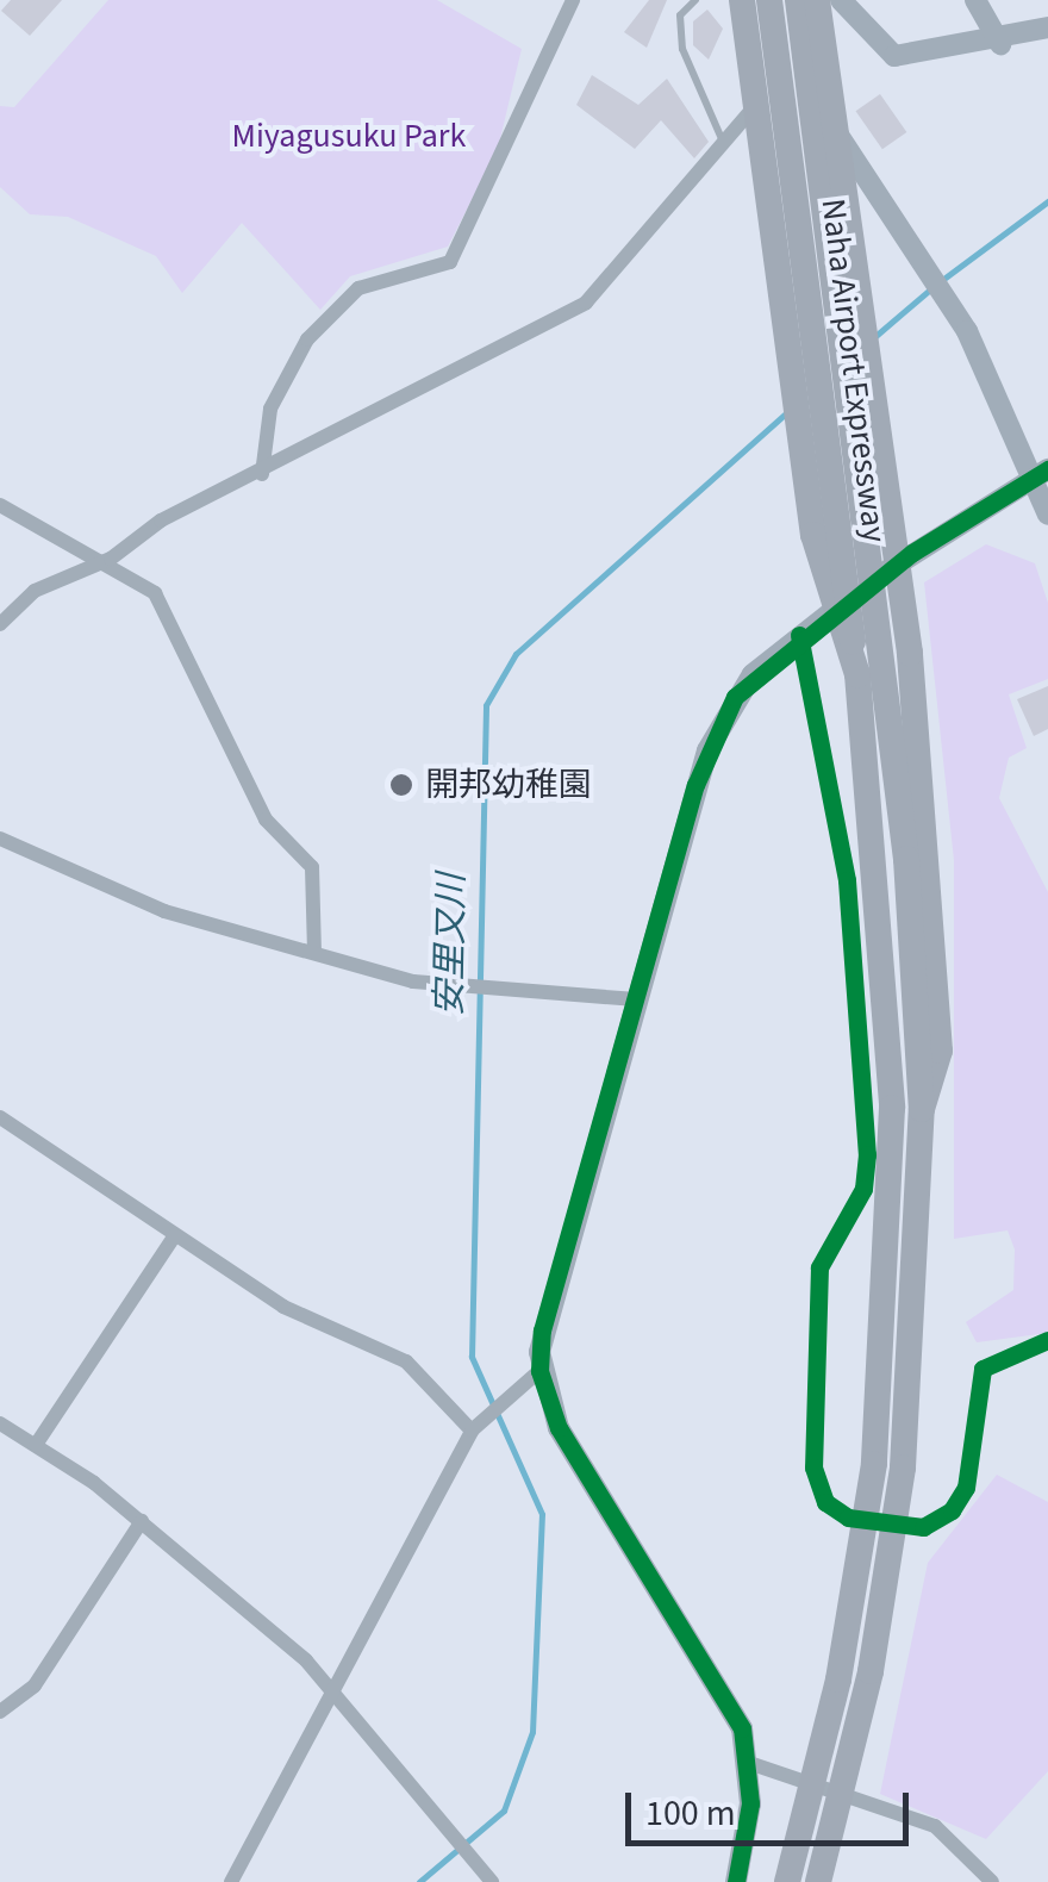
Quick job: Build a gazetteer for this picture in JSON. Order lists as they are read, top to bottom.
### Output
{
  "streets": {
    "highway": ["Naha Airport Expressway"]
  },
  "water": ["安里又川"],
  "parks": ["Miyagusuku Park"],
  "places": ["開邦幼稚園"],
  "scale_bar": "100 m"
}
